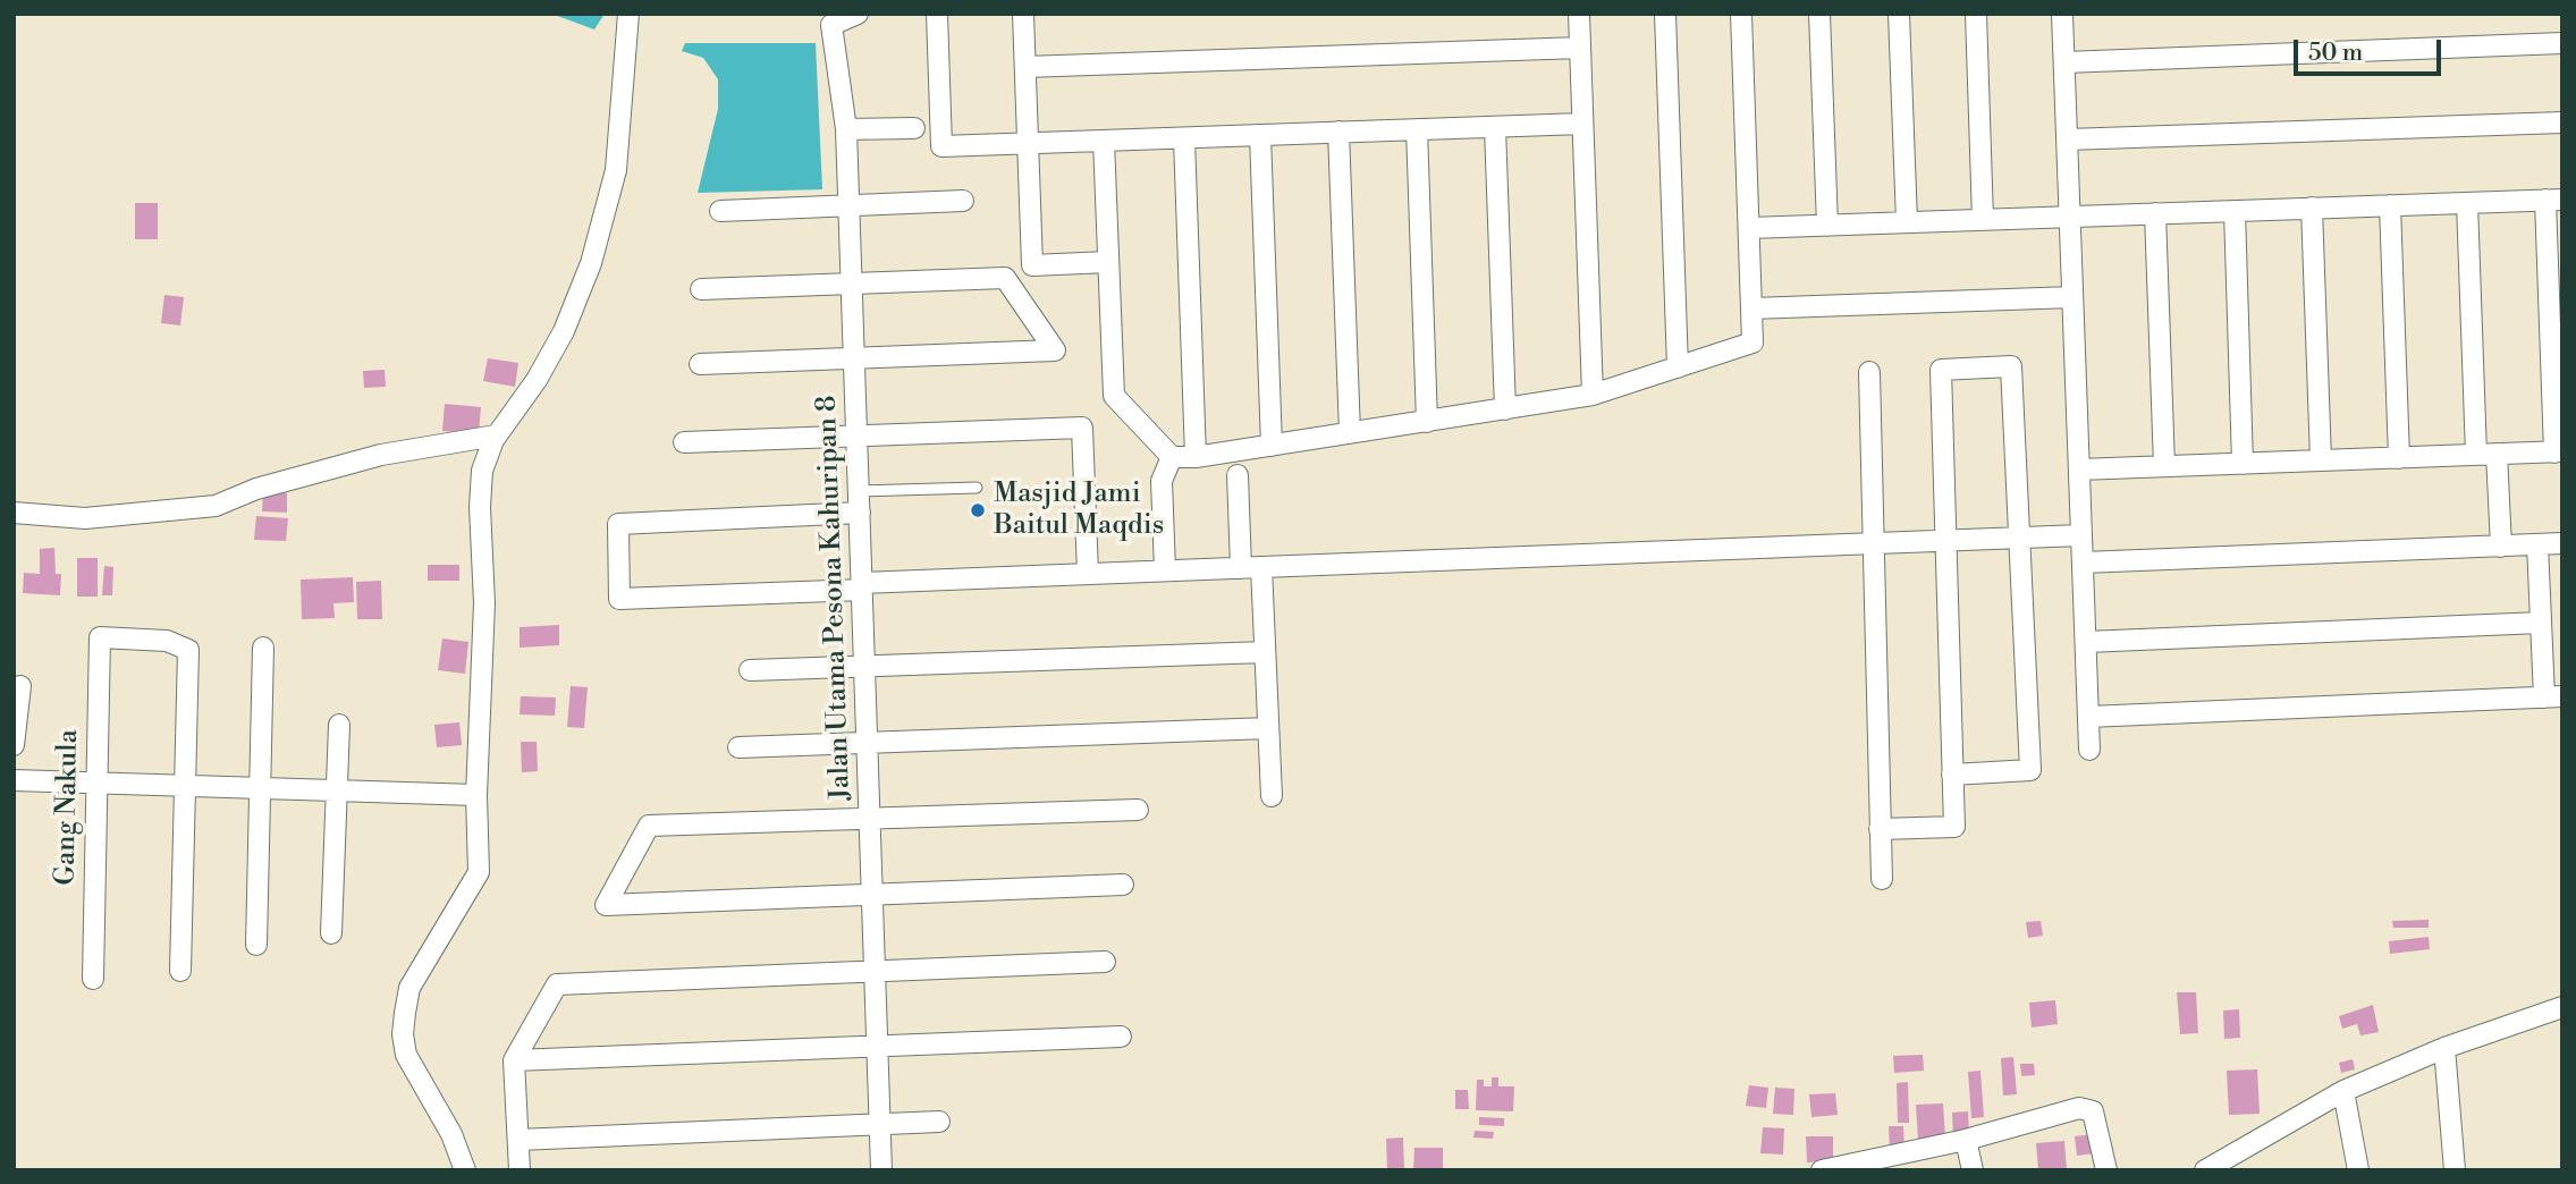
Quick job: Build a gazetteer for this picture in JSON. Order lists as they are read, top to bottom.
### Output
{
  "streets": {
    "street": ["Jalan Utama Pesona Kahuripan 8", "Gang Nakula"]
  },
  "places": ["Masjid Jami Baitul Maqdis"],
  "scale_bar": "50 m"
}
